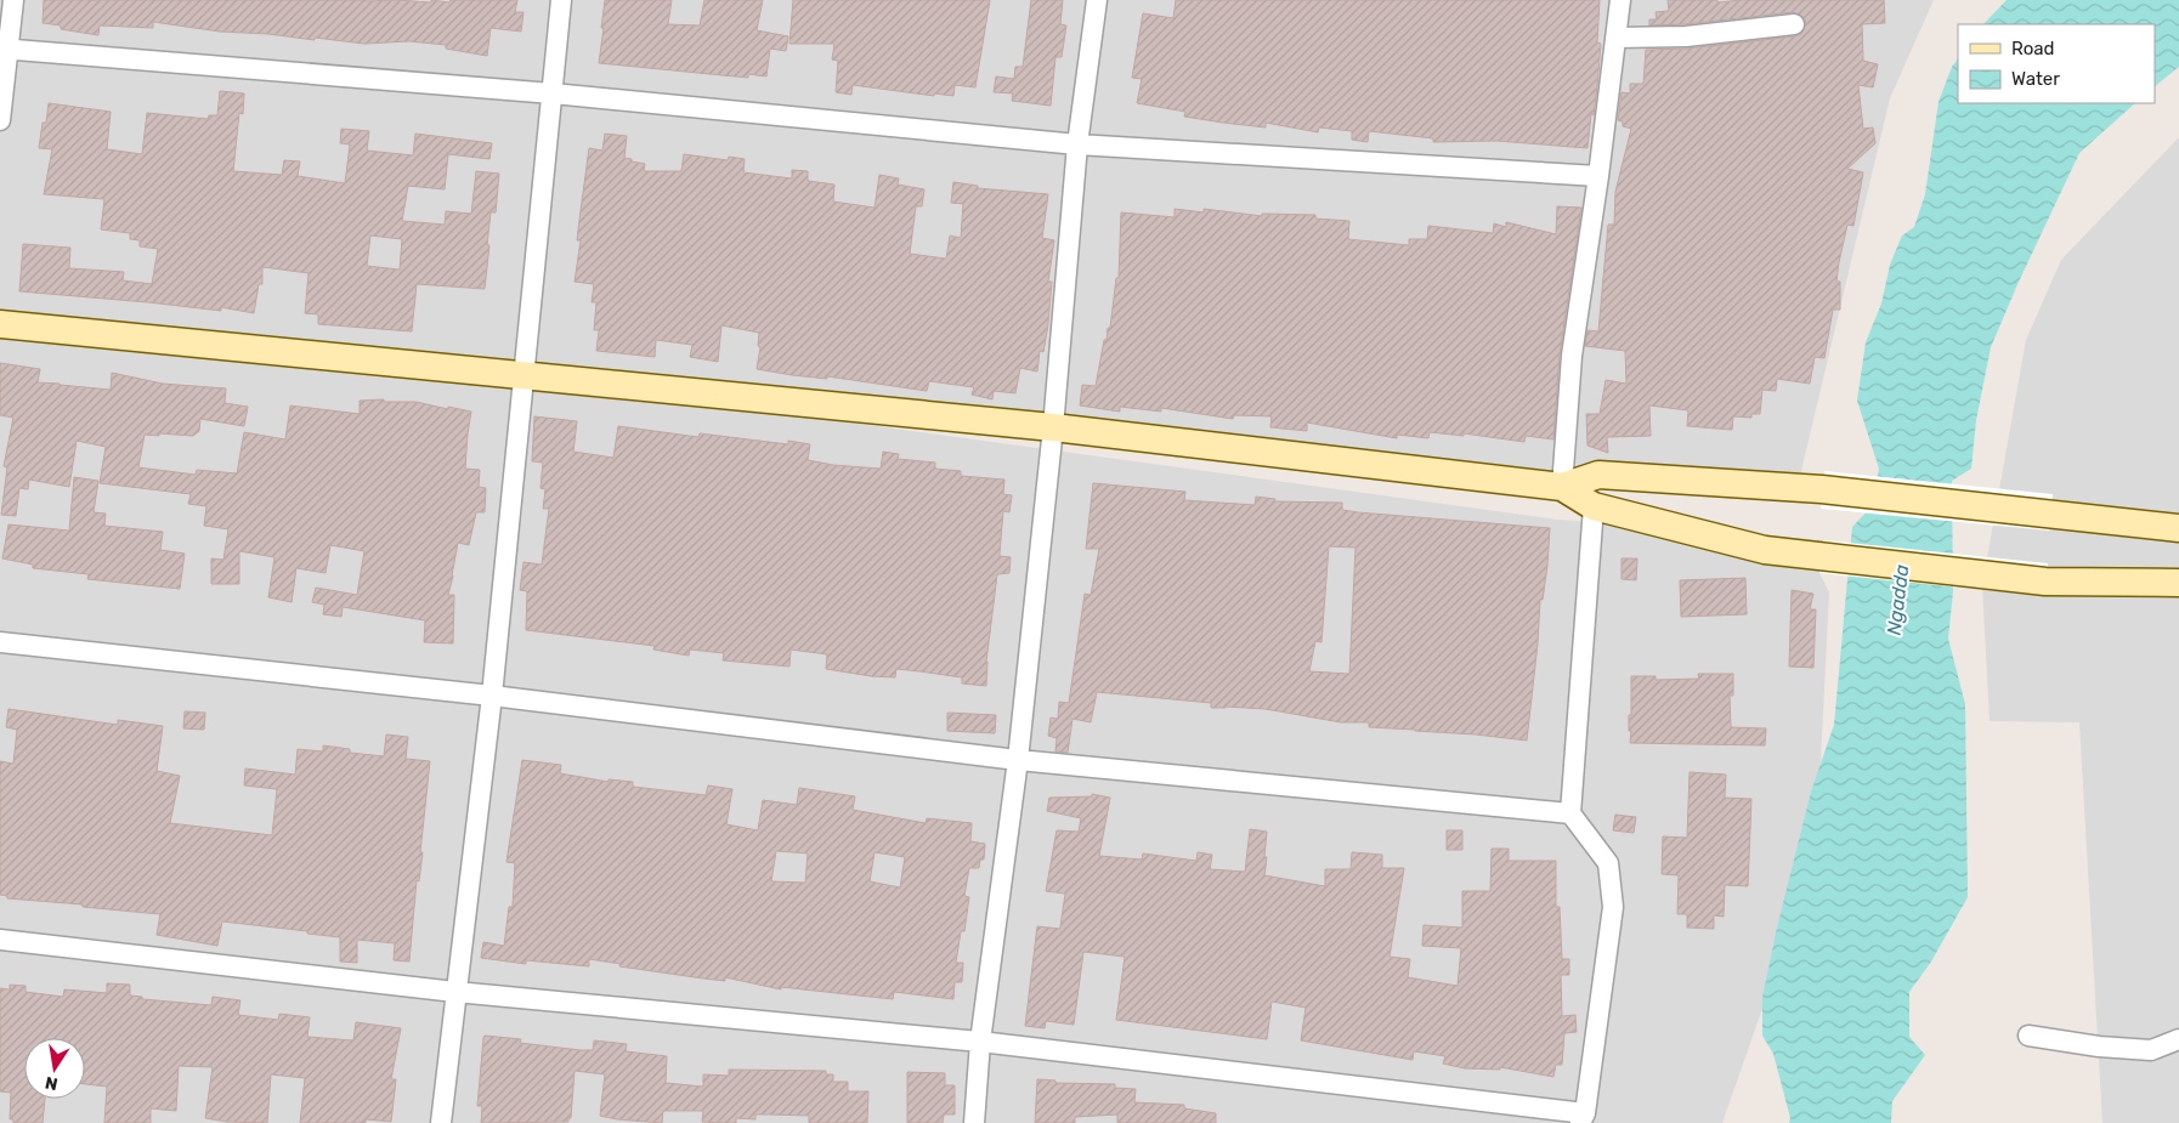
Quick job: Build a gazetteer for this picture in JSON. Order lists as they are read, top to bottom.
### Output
{
  "water": ["Ngadda"],
  "legend": ["Road", "Water"],
  "north": "bottom"
}
